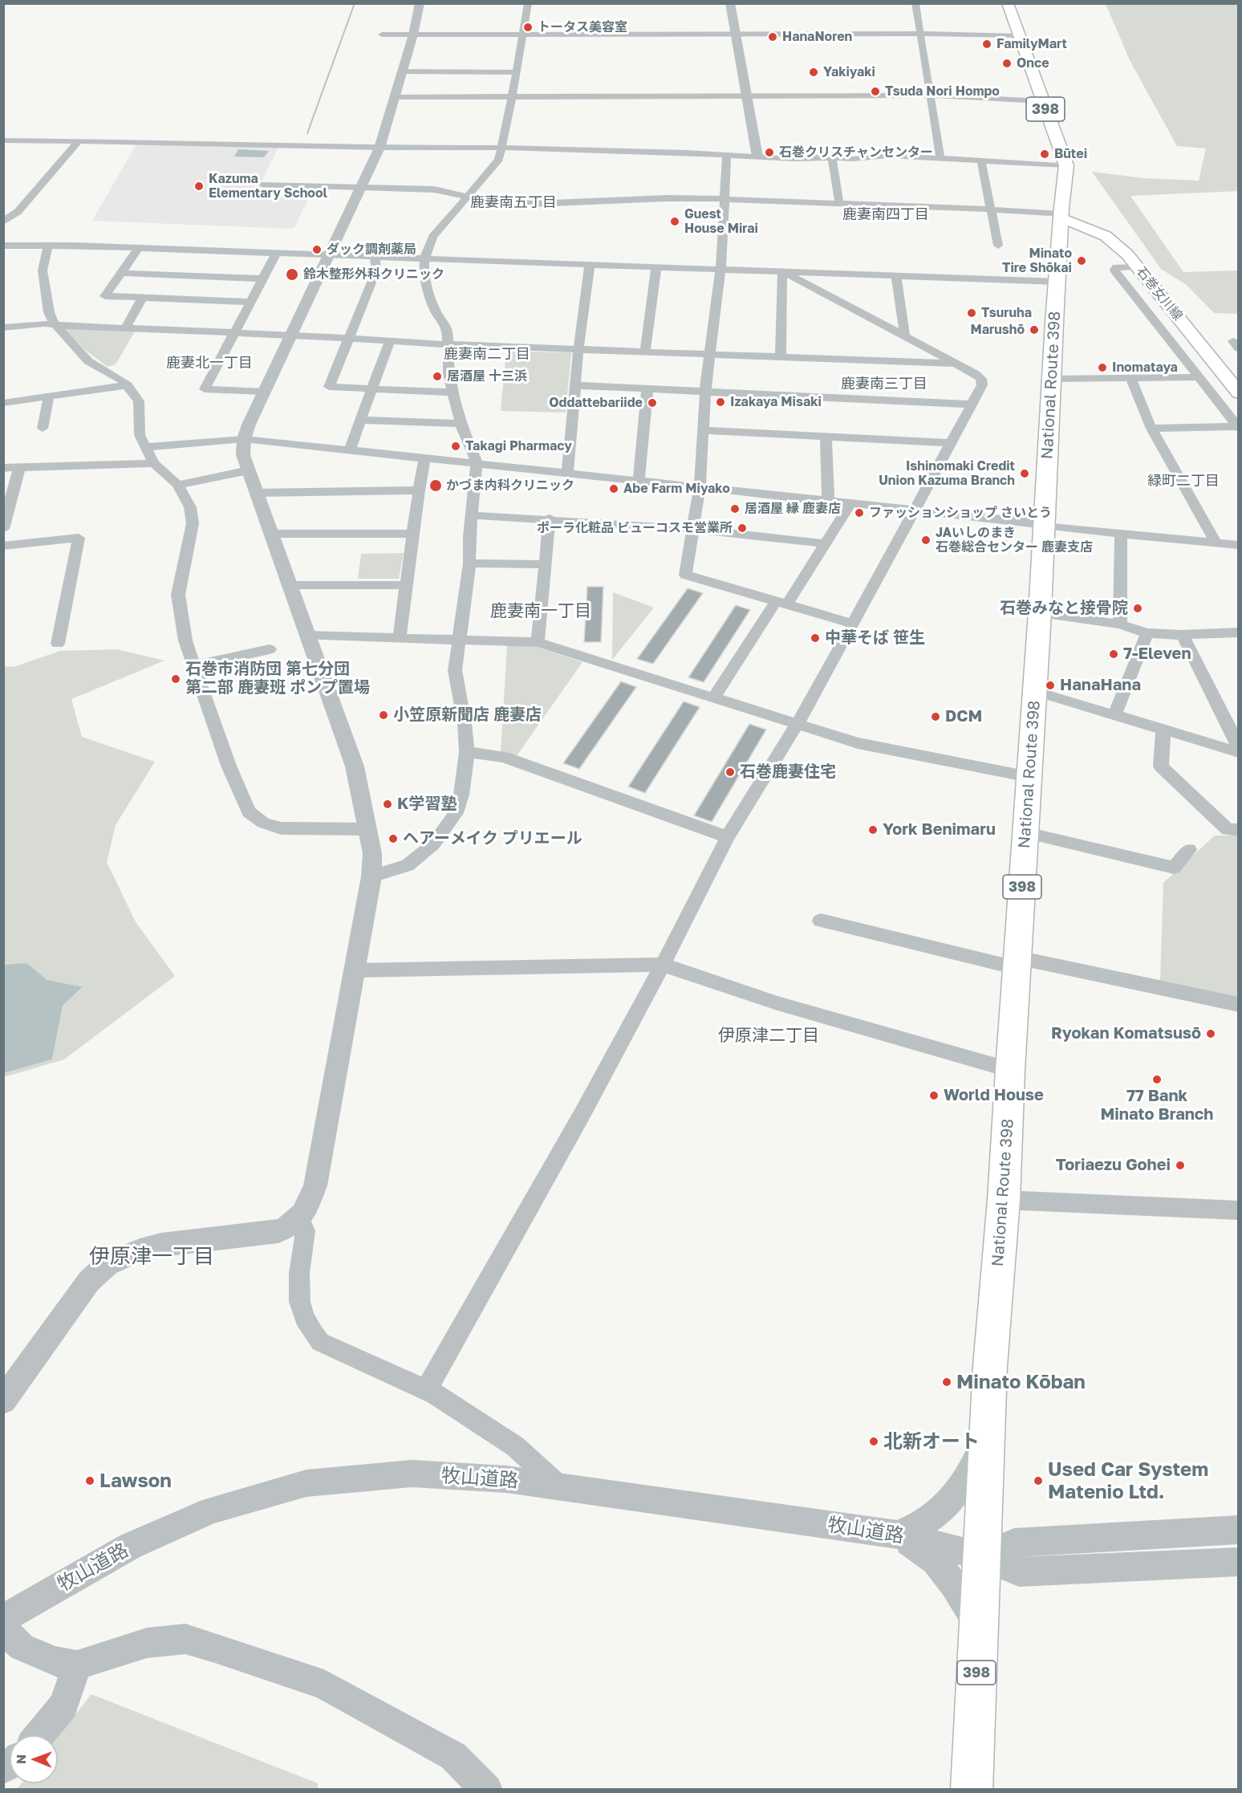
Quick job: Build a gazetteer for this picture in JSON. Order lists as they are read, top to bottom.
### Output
{
  "streets": {
    "highway": ["398", "National Route 398"],
    "main road": ["石巻女川線"],
    "street": ["牧山道路"]
  },
  "crossings": [
    ["398", "National Route 398"],
    ["398", "牧山道路"],
    ["石巻女川線", "National Route 398"],
    ["National Route 398", "牧山道路"]
  ],
  "districts": [
    "鹿妻南五丁目",
    "鹿妻南四丁目",
    "鹿妻南二丁目",
    "鹿妻北一丁目",
    "鹿妻南三丁目",
    "緑町二丁目",
    "鹿妻南一丁目",
    "伊原津二丁目",
    "伊原津一丁目"
  ],
  "places": [
    "トータス美容室",
    "HanaNoren",
    "FamilyMart",
    "Once",
    "Yakiyaki",
    "Tsuda Nori Hompo",
    "石巻クリスチャンセンター",
    "Būtei",
    "Kazuma Elementary School",
    "Guest House Mirai",
    "ダック調剤薬局",
    "Minato Tire Shōkai",
    "鈴木整形外科クリニック",
    "Tsuruha",
    "Marushō",
    "Inomataya",
    "居酒屋 十三浜",
    "Izakaya Misaki",
    "Oddattebariide",
    "Takagi Pharmacy",
    "Ishinomaki Credit Union Kazuma Branch",
    "かづま内科クリニック",
    "Abe Farm Miyako",
    "居酒屋 縁 鹿妻店",
    "ファッションショップ さいとう",
    "ポーラ化粧品 ビューコスモ営業所",
    "JAいしのまき 石巻総合センター 鹿妻支店",
    "石巻みなと接骨院",
    "中華そば 笹生",
    "7-Eleven",
    "石巻市消防団 第七分団 第二部 鹿妻班 ポンプ置場",
    "HanaHana",
    "小笠原新聞店 鹿妻店",
    "DCM",
    "石巻鹿妻住宅",
    "K学習塾",
    "York Benimaru",
    "ヘアーメイク プリエール",
    "Ryokan Komatsusō",
    "77 Bank Minato Branch",
    "World House",
    "Toriaezu Gohei",
    "Minato Kōban",
    "北新オート",
    "Lawson",
    "Used Car System Matenio Ltd."
  ],
  "north": "left"
}
